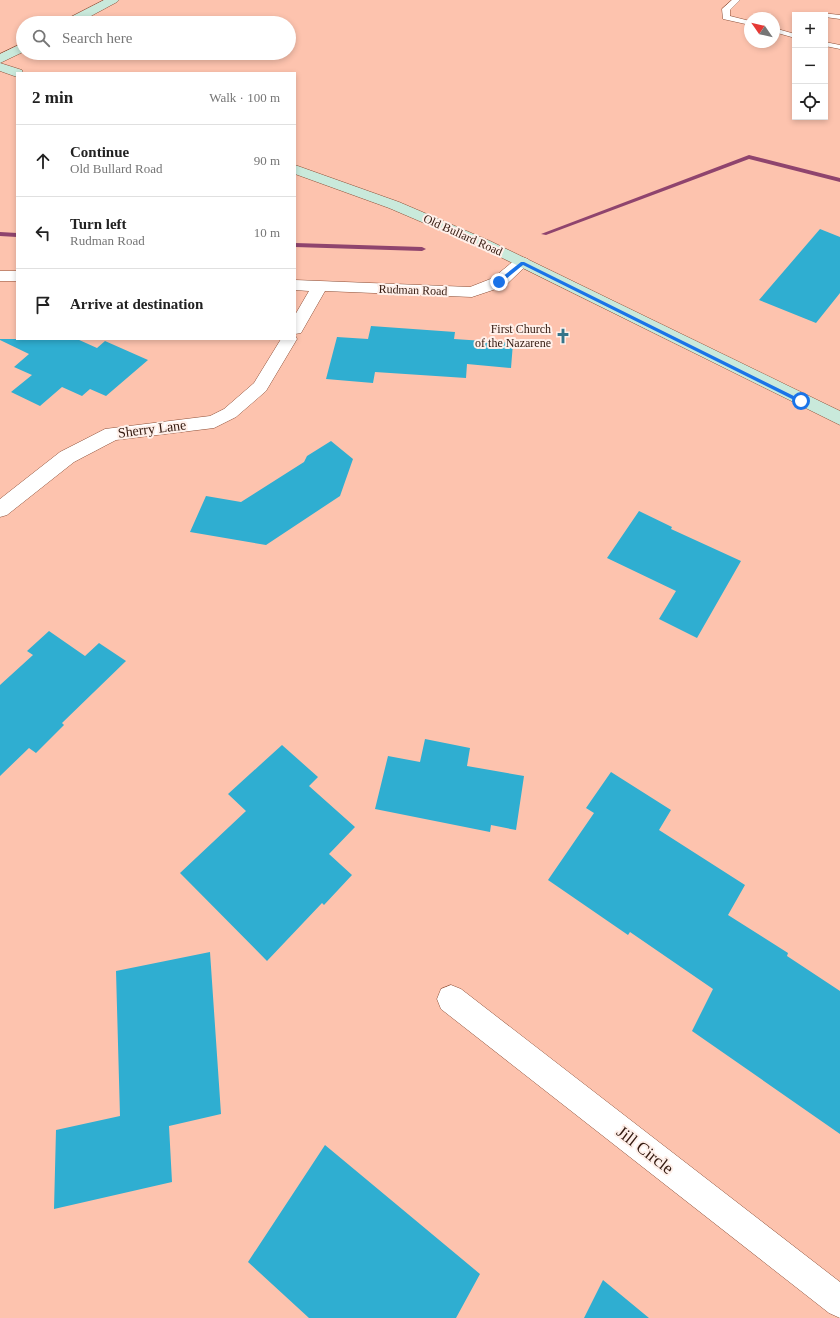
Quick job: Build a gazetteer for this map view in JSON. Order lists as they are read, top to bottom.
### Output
{
  "streets": {
    "street": [
      "Old Bullard Road",
      "Rudman Road",
      "Sherry Lane",
      "Jill Circle"
    ]
  },
  "crossings": [
    ["Old Bullard Road", "Rudman Road"]
  ],
  "places": {
    "church": ["First Church of the Nazarene"]
  },
  "north": "top left",
  "page": {
    "map_buttons": ["+", "−"],
    "search": "Search here",
    "heading": ["2 min", "Walk · 100 m"],
    "list": [
      ["Continue", "Old Bullard Road", "90 m"],
      ["Turn left", "Rudman Road", "10 m"],
      "Arrive at destination"
    ]
  }
}
